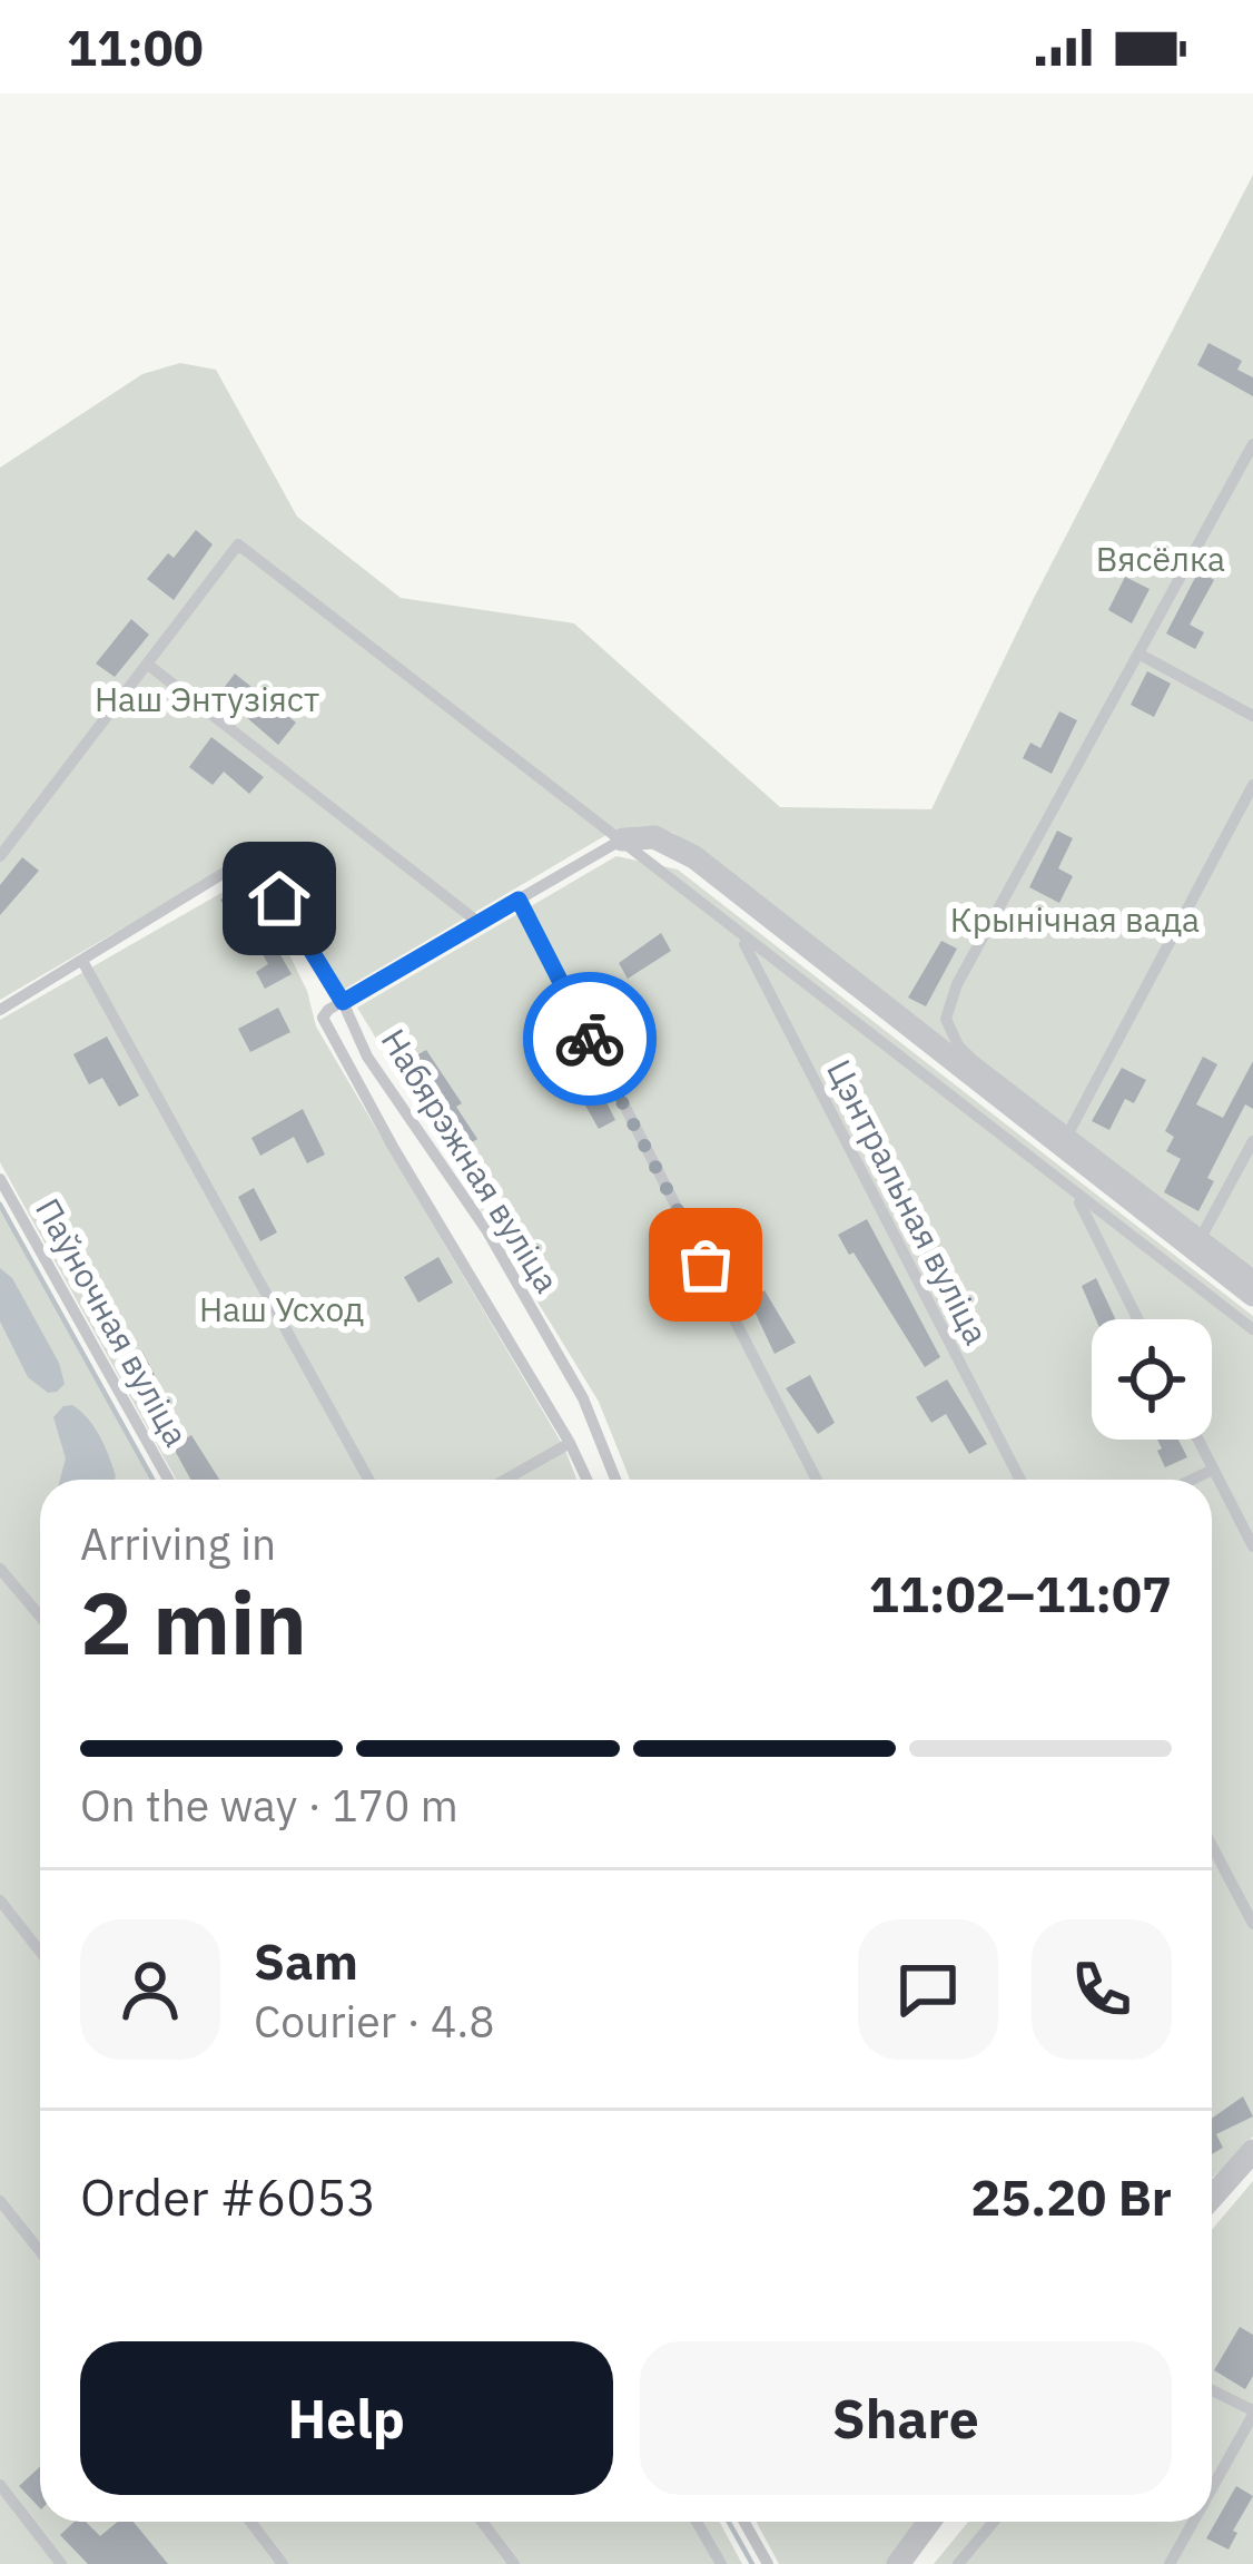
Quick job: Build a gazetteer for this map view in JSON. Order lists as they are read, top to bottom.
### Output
{
  "streets": {
    "lane": ["Набярэжная вуліца", "Цэнтральная вуліца", "Паўночная вуліца"]
  },
  "parks": [
    "Вясёлка",
    "Наш Энтузіяст",
    "Крынічная вада",
    "Наш Усход"
  ],
  "page": {
    "status": "11:00",
    "heading": ["2 min", "Arriving in", "11:02–11:07"],
    "panel": [
      "Sam",
      "Courier · 4.8",
      "Order #6053",
      "25.20 Br"
    ],
    "bar": "On the way · 170 m",
    "buttons": ["Help", "Share"]
  }
}
